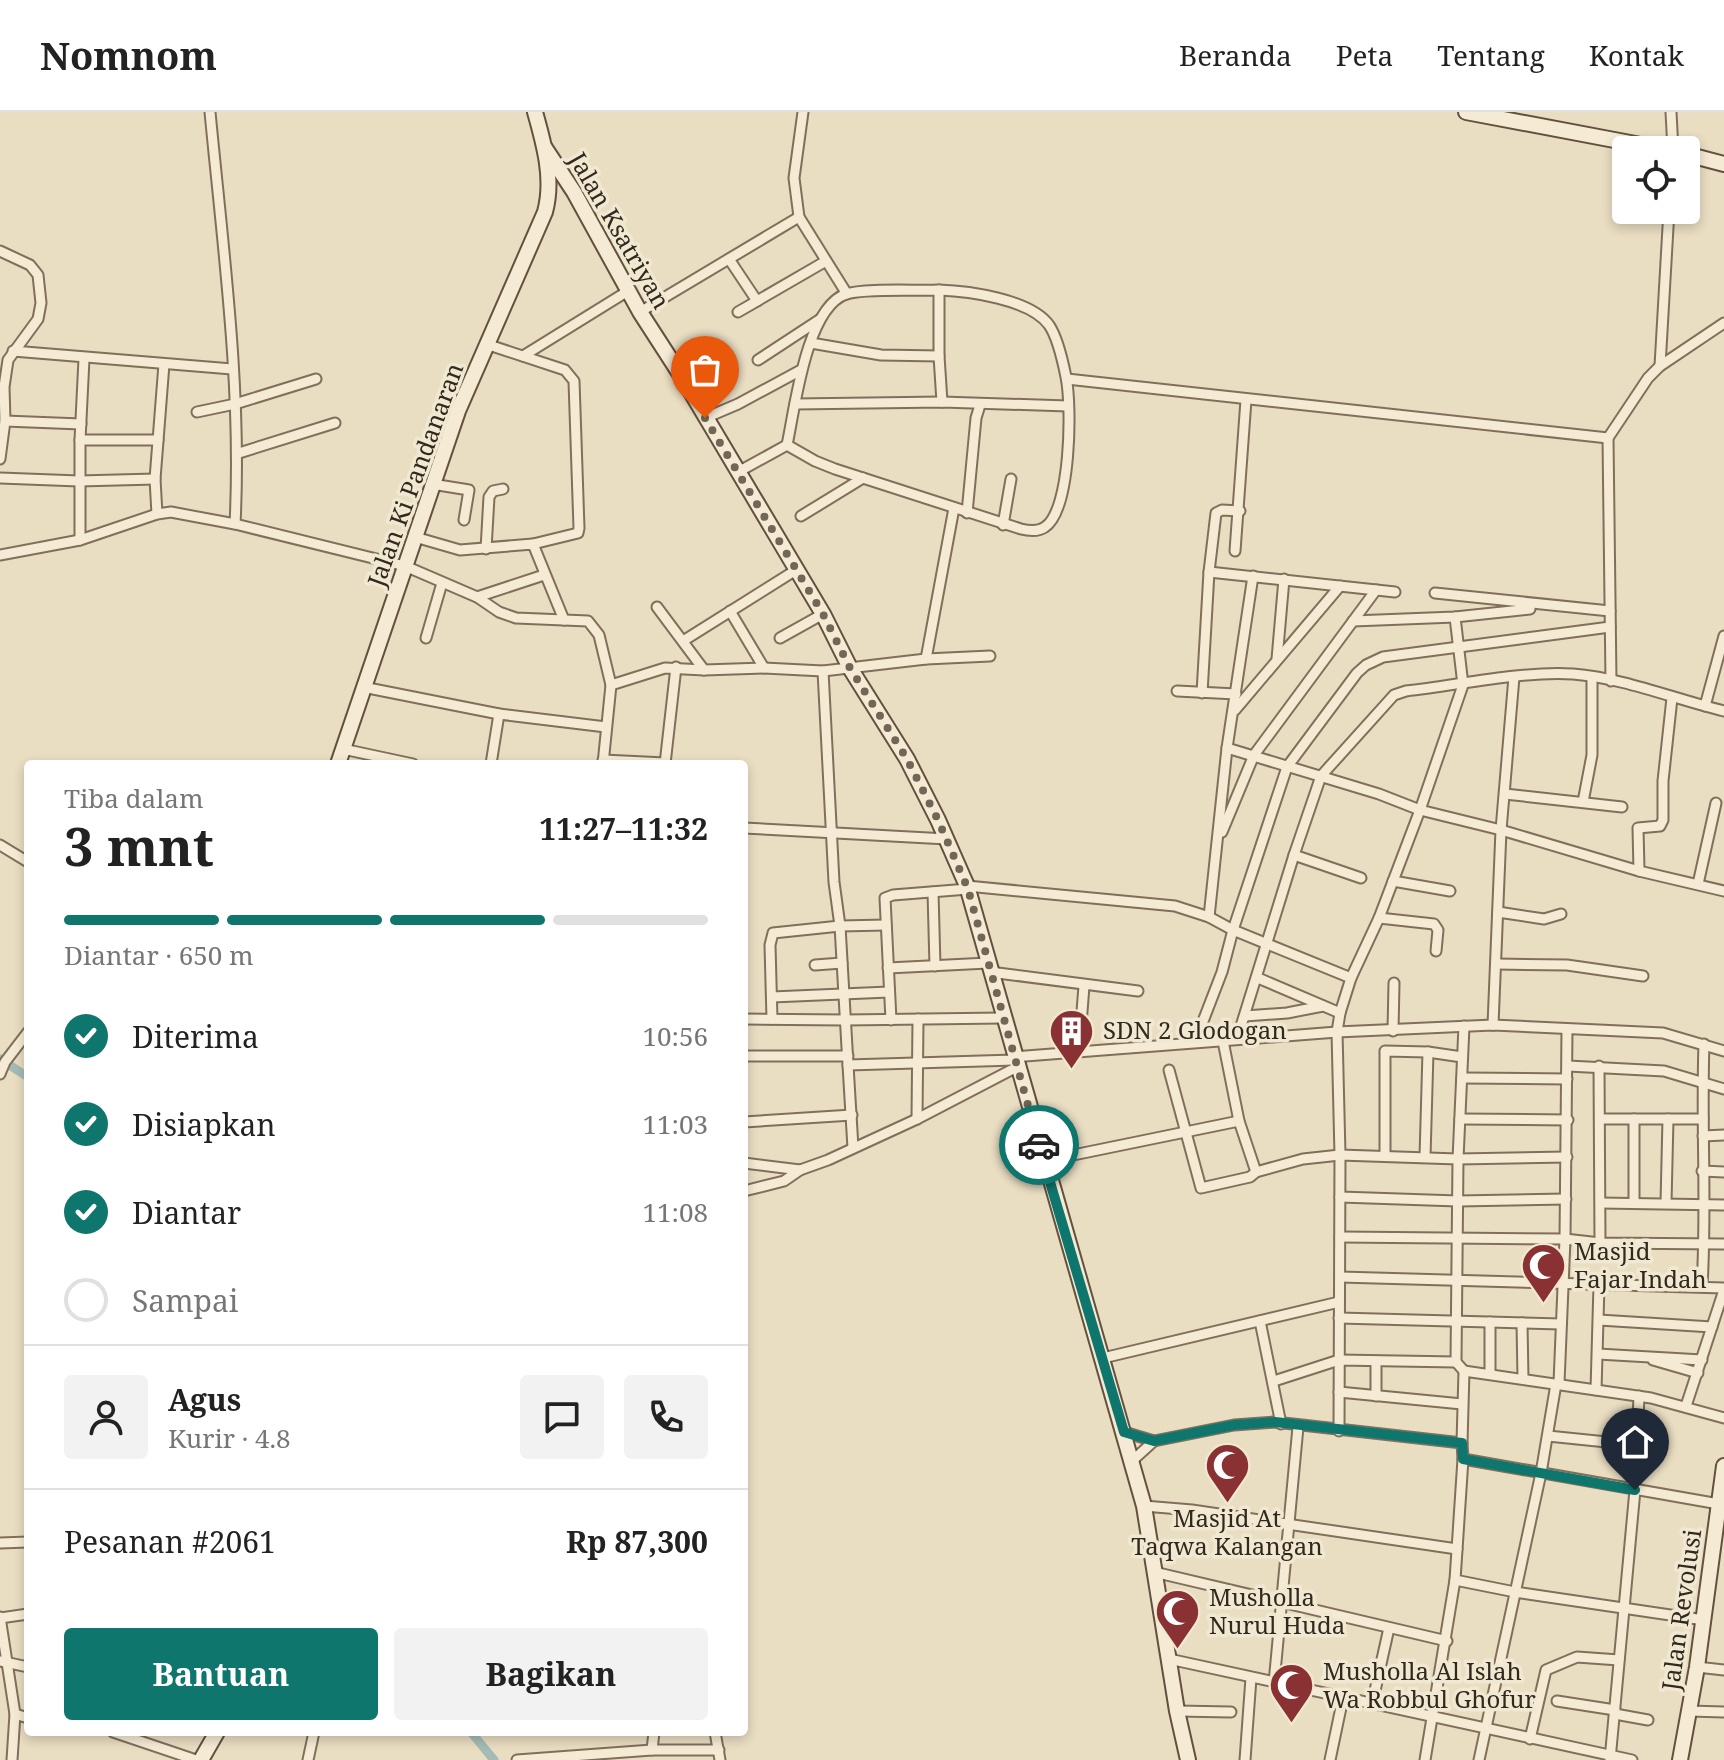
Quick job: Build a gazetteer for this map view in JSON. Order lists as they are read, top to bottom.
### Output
{
  "streets": {
    "street": ["Jalan Ksatriyan", "Jalan Ki Pandanaran", "Jalan Revolusi"]
  },
  "crossings": [
    ["Jalan Ksatriyan", "Jalan Ki Pandanaran"]
  ],
  "places": {
    "building": ["SDN 2 Glodogan"],
    "mosque": [
      "Masjid Fajar Indah",
      "Masjid At Taqwa Kalangan",
      "Musholla Nurul Huda",
      "Musholla Al Islah Wa Robbul Ghofur"
    ]
  },
  "page": {
    "header": "Nomnom",
    "nav": [
      "Beranda",
      "Peta",
      "Tentang",
      "Kontak"
    ],
    "heading": ["3 mnt", "Tiba dalam", "11:27–11:32"],
    "panel": [
      "Agus",
      "Kurir · 4.8",
      "Pesanan #2061",
      "Rp 87,300"
    ],
    "bar": "Diantar · 650 m",
    "list": [
      ["Diterima", "10:56"],
      ["Disiapkan", "11:03"],
      ["Diantar", "11:08"],
      "Sampai"
    ],
    "buttons": ["Bantuan", "Bagikan"]
  }
}
